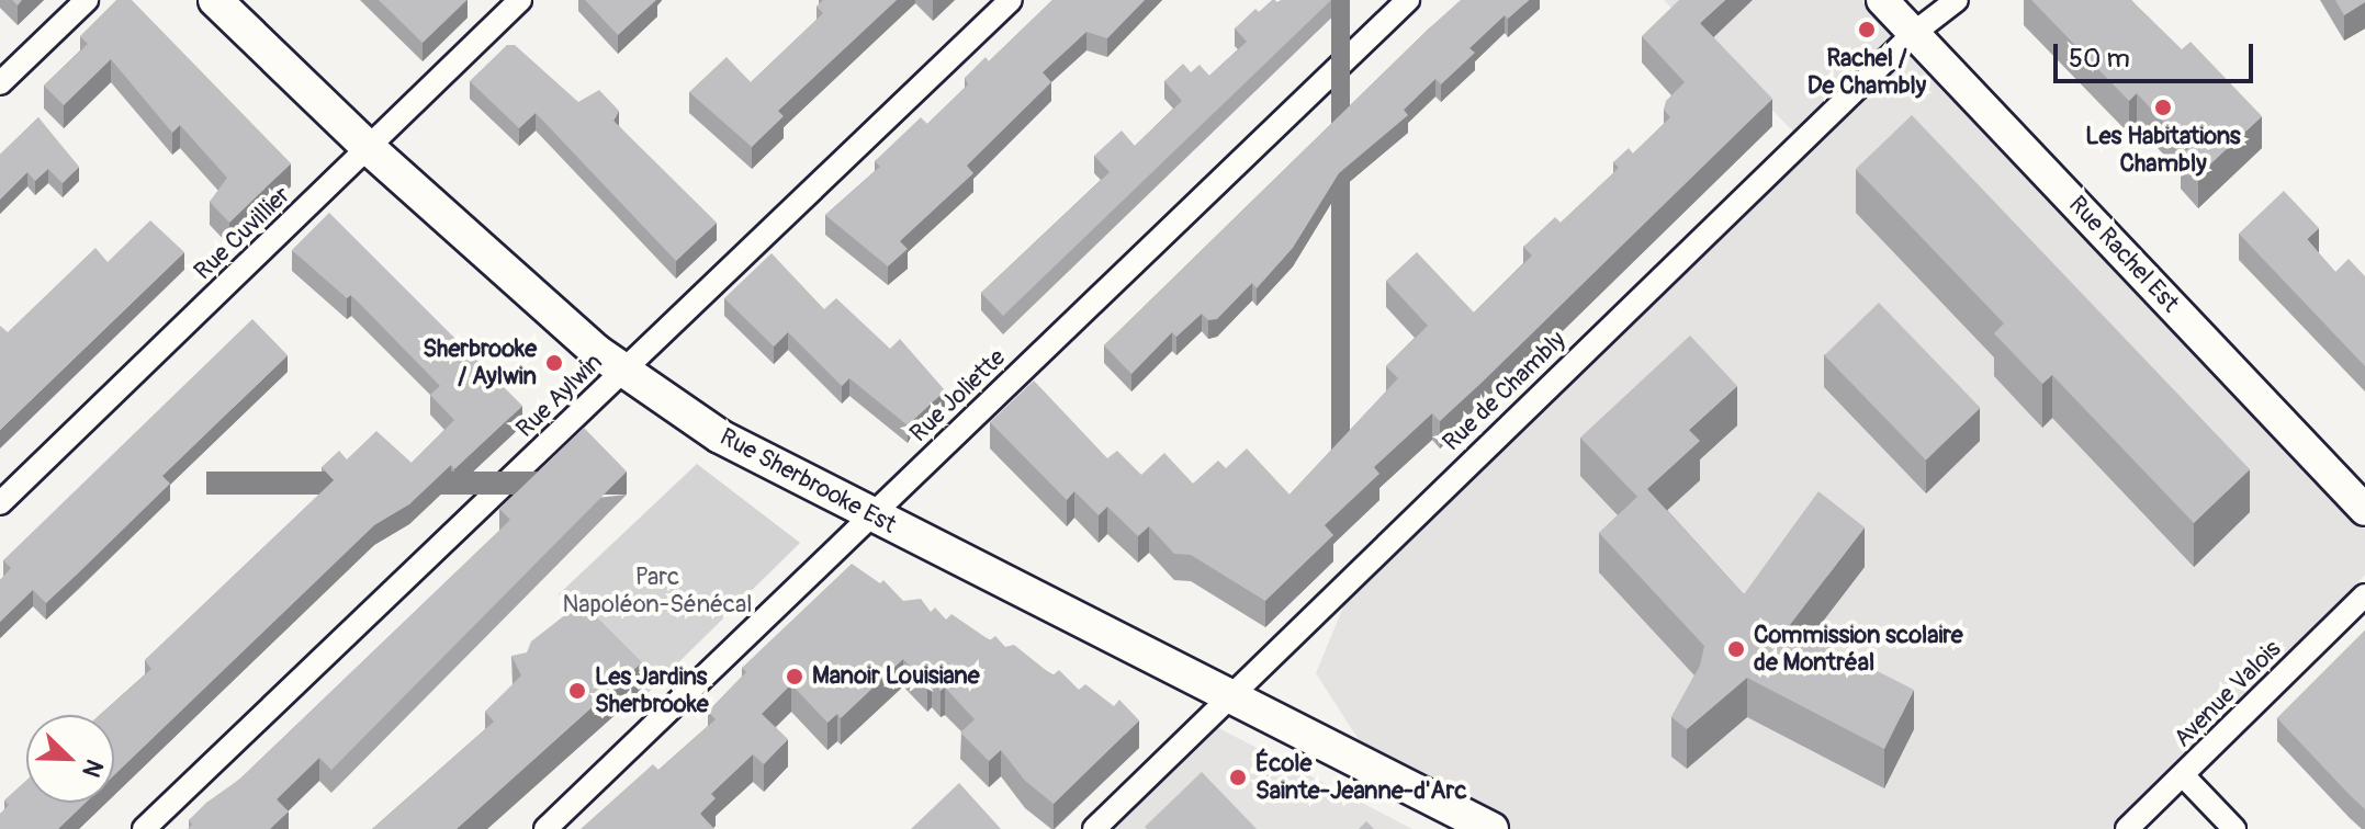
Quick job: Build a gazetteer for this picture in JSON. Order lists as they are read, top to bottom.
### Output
{
  "streets": {
    "main road": ["Rue Rachel Est", "Rue Sherbrooke Est"],
    "street": [
      "Rue Cuvillier",
      "Rue de Chambly",
      "Rue Aylwin",
      "Rue Joliette",
      "Avenue Valois"
    ]
  },
  "crossings": [
    ["Rue Cuvillier", "Rue Sherbrooke Est"],
    ["Rue Rachel Est", "Rue de Chambly"],
    ["Rue de Chambly", "Rue Sherbrooke Est"],
    ["Rue Aylwin", "Rue Sherbrooke Est"],
    ["Rue Joliette", "Rue Sherbrooke Est"]
  ],
  "parks": ["Parc Napoléon-Sénécal"],
  "places": [
    "Rachel / De Chambly",
    "Les Habitations Chambly",
    "Sherbrooke / Aylwin",
    "Commission scolaire de Montréal",
    "Manoir Louisiane",
    "Les Jardins Sherbrooke",
    "École Sainte-Jeanne-d'Arc"
  ],
  "scale_bar": "50 m",
  "north": "bottom right"
}
